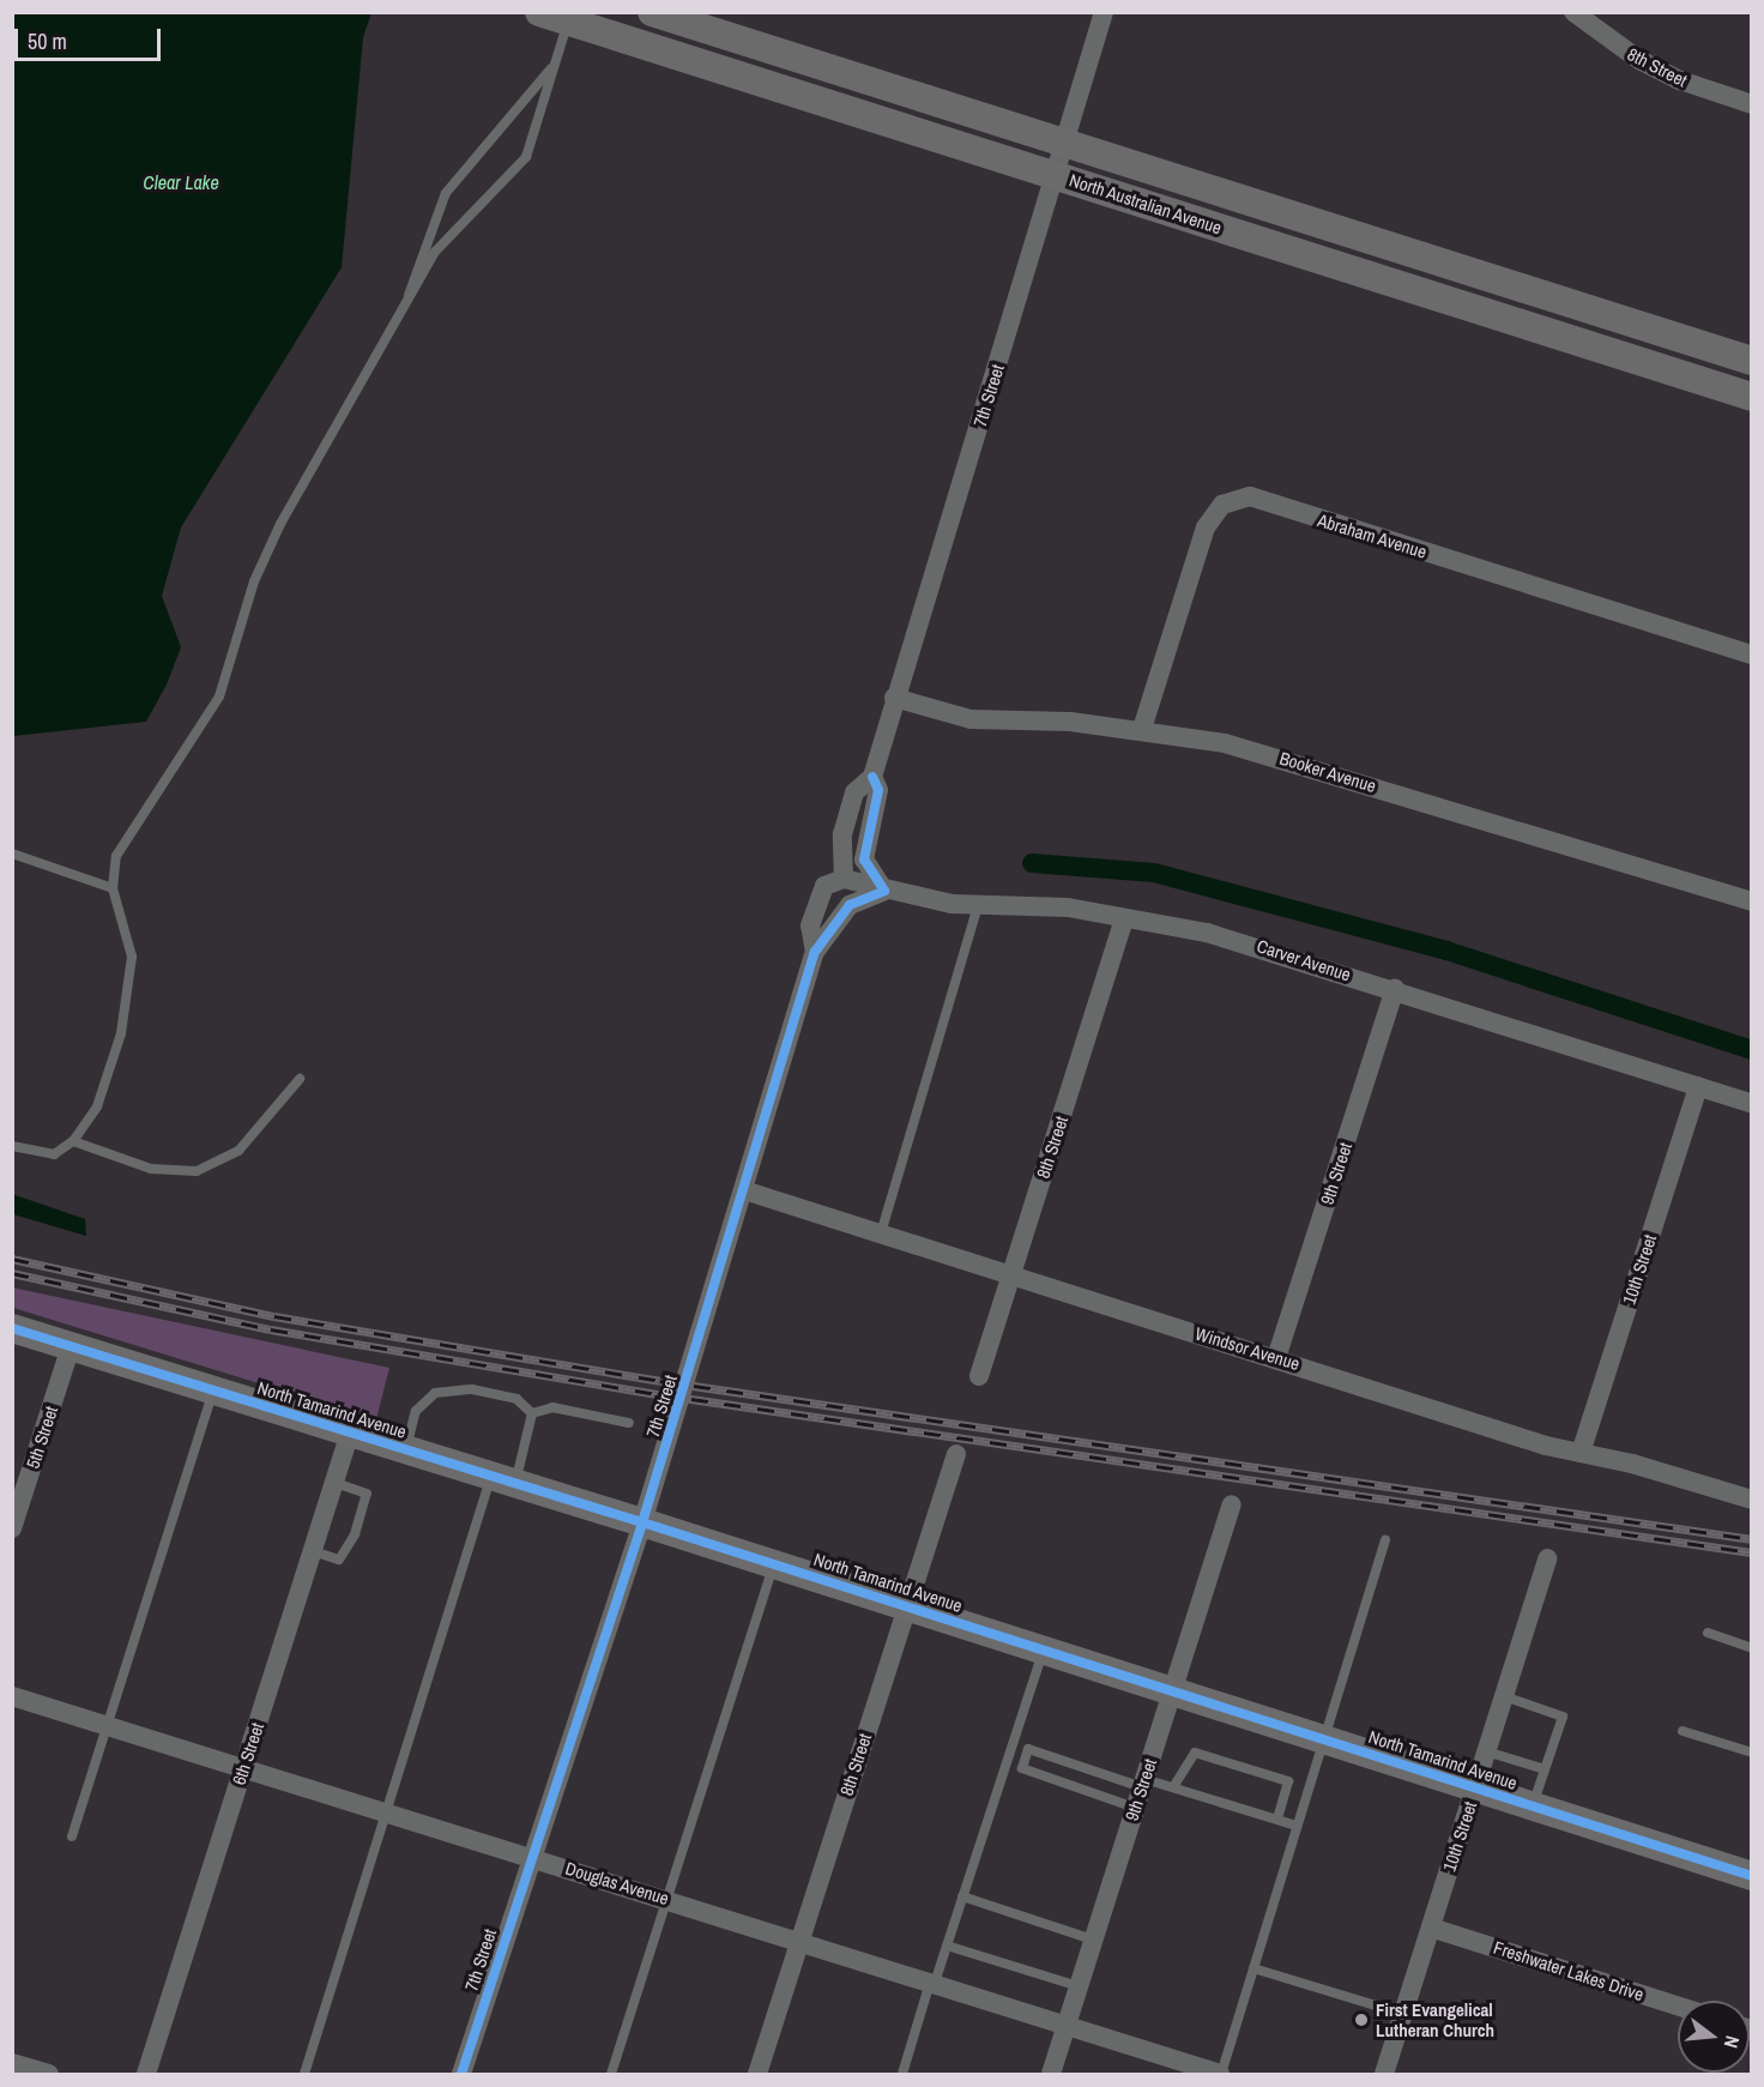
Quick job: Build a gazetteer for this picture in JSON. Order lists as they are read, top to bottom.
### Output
{
  "streets": {
    "main road": ["North Australian Avenue", "North Tamarind Avenue"],
    "street": [
      "8th Street",
      "7th Street",
      "Abraham Avenue",
      "Booker Avenue",
      "Carver Avenue",
      "9th Street",
      "10th Street",
      "Windsor Avenue",
      "5th Street",
      "6th Street",
      "Douglas Avenue",
      "Freshwater Lakes Drive"
    ]
  },
  "crossings": [
    ["8th Street", "Carver Avenue"],
    ["8th Street", "Windsor Avenue"],
    ["8th Street", "North Tamarind Avenue"],
    ["8th Street", "Douglas Avenue"],
    ["North Australian Avenue", "7th Street"],
    ["7th Street", "Booker Avenue"],
    ["7th Street", "Carver Avenue"],
    ["7th Street", "Windsor Avenue"],
    ["7th Street", "North Tamarind Avenue"],
    ["7th Street", "Douglas Avenue"],
    ["Abraham Avenue", "Booker Avenue"],
    ["Carver Avenue", "9th Street"],
    ["Carver Avenue", "10th Street"],
    ["9th Street", "Windsor Avenue"],
    ["9th Street", "North Tamarind Avenue"],
    ["9th Street", "Douglas Avenue"],
    ["10th Street", "Windsor Avenue"],
    ["10th Street", "North Tamarind Avenue"],
    ["10th Street", "Freshwater Lakes Drive"],
    ["North Tamarind Avenue", "5th Street"],
    ["North Tamarind Avenue", "6th Street"],
    ["6th Street", "Douglas Avenue"]
  ],
  "water": ["Clear Lake"],
  "places": ["First Evangelical Lutheran Church"],
  "scale_bar": "50 m",
  "north": "right"
}
